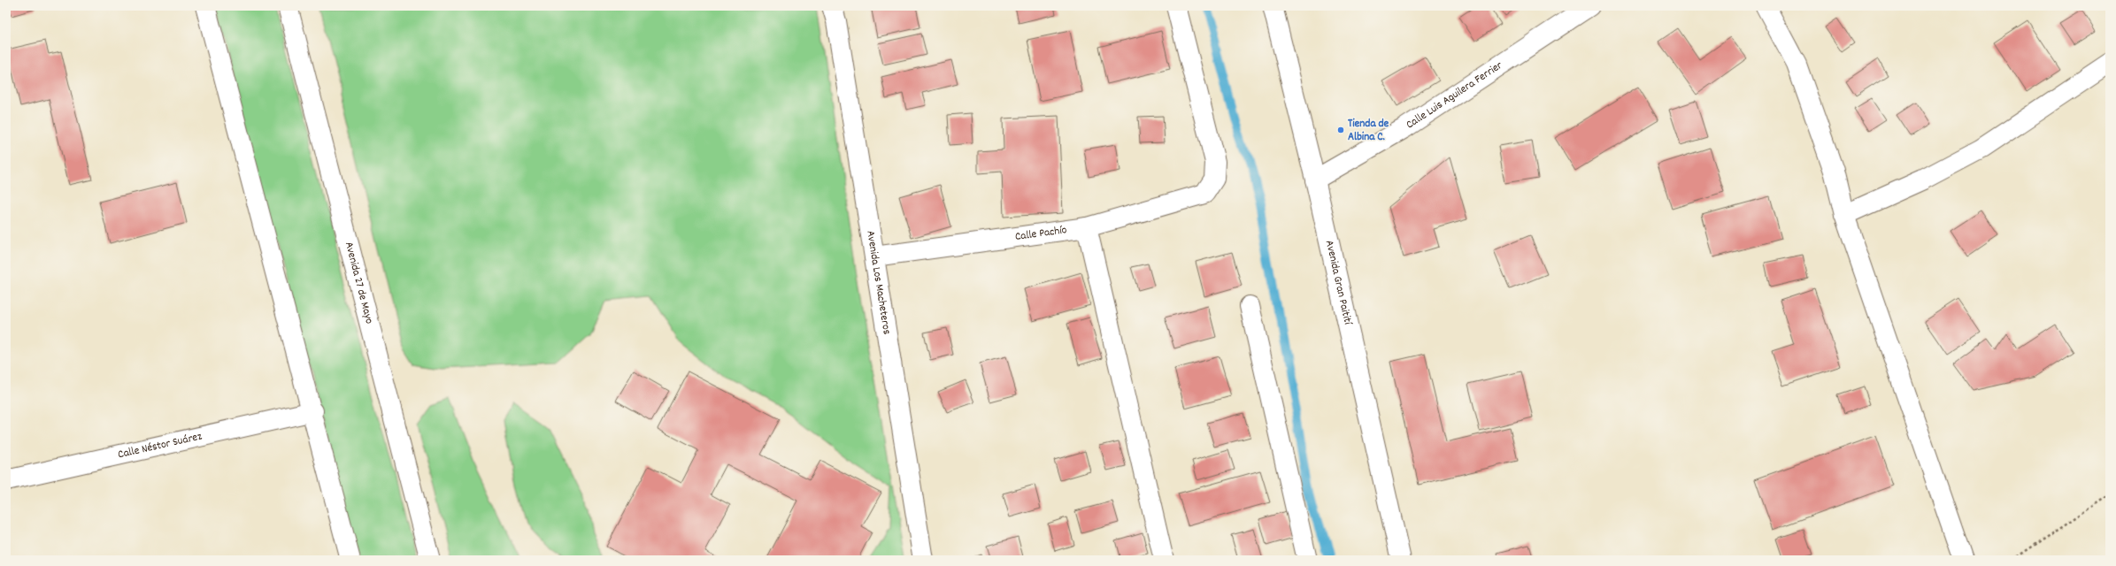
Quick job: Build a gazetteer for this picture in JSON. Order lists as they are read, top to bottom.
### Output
{
  "streets": {
    "street": [
      "Calle Luis Aguilera Ferrier",
      "Calle Pachío",
      "Avenida 27 de Mayo",
      "Avenida Los Macheteros",
      "Avenida Gran Paitití",
      "Calle Néstor Suárez"
    ]
  },
  "crossings": [
    ["Calle Luis Aguilera Ferrier", "Avenida Gran Paitití"],
    ["Calle Pachío", "Avenida Los Macheteros"]
  ],
  "places": ["Tienda de Albina C."]
}
